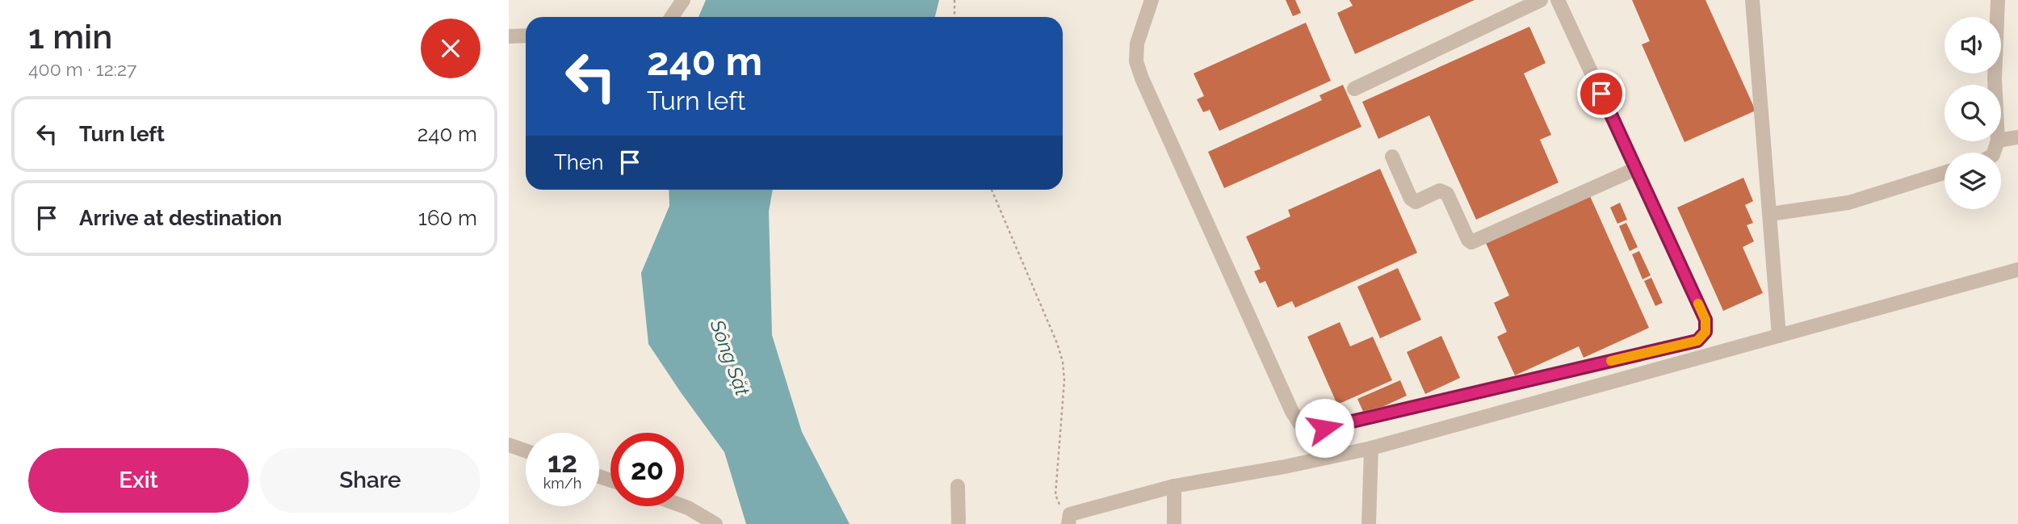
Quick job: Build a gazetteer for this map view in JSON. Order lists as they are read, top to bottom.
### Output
{
  "water": ["Sông Sặt"],
  "page": {
    "heading": ["1 min", "400 m · 12:27"],
    "turn": ["240 m", "Turn left"],
    "list": [
      {
        "name": "Turn left",
        "value": "240 m"
      },
      {
        "name": "Arrive at destination",
        "value": "160 m"
      }
    ],
    "then": "Then",
    "speed": "12 km/h",
    "limit": "20",
    "buttons": ["Exit", "Share"]
  }
}
